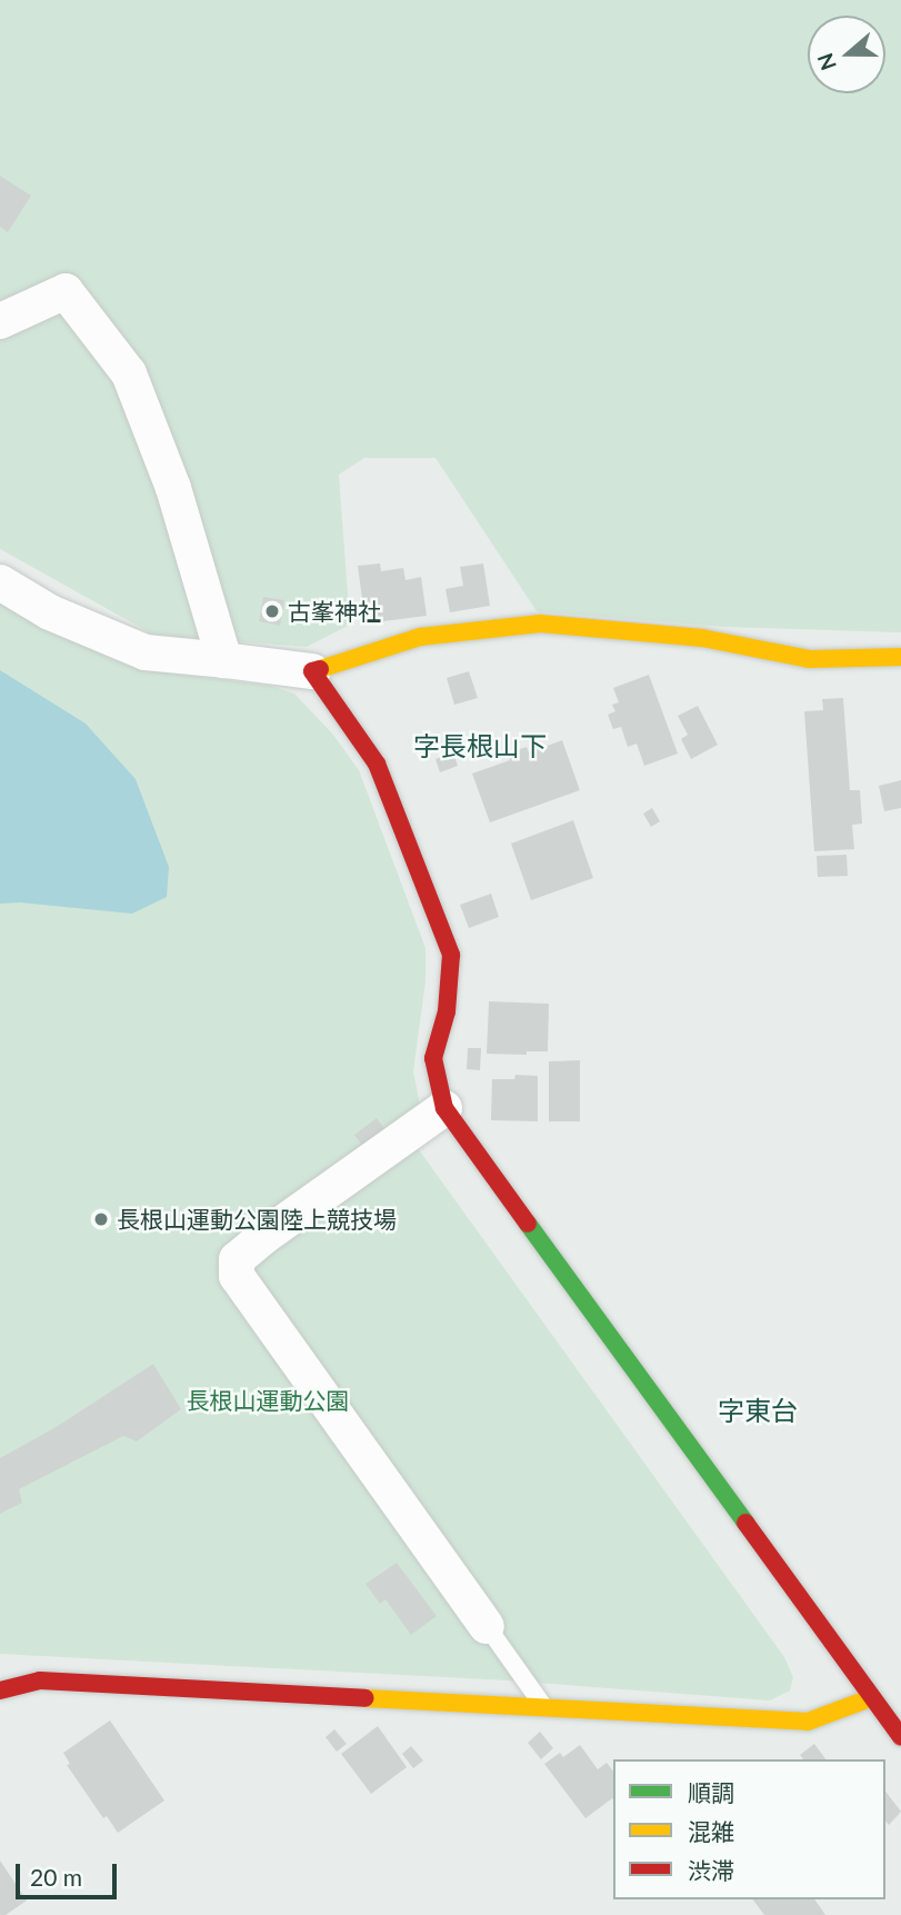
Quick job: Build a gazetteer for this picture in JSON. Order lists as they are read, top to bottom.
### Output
{
  "districts": ["字長根山下", "字東台"],
  "parks": ["長根山運動公園"],
  "places": ["古峯神社", "長根山運動公園陸上競技場"],
  "legend": ["順調", "混雑", "渋滞"],
  "scale_bar": "20 m",
  "north": "left"
}
